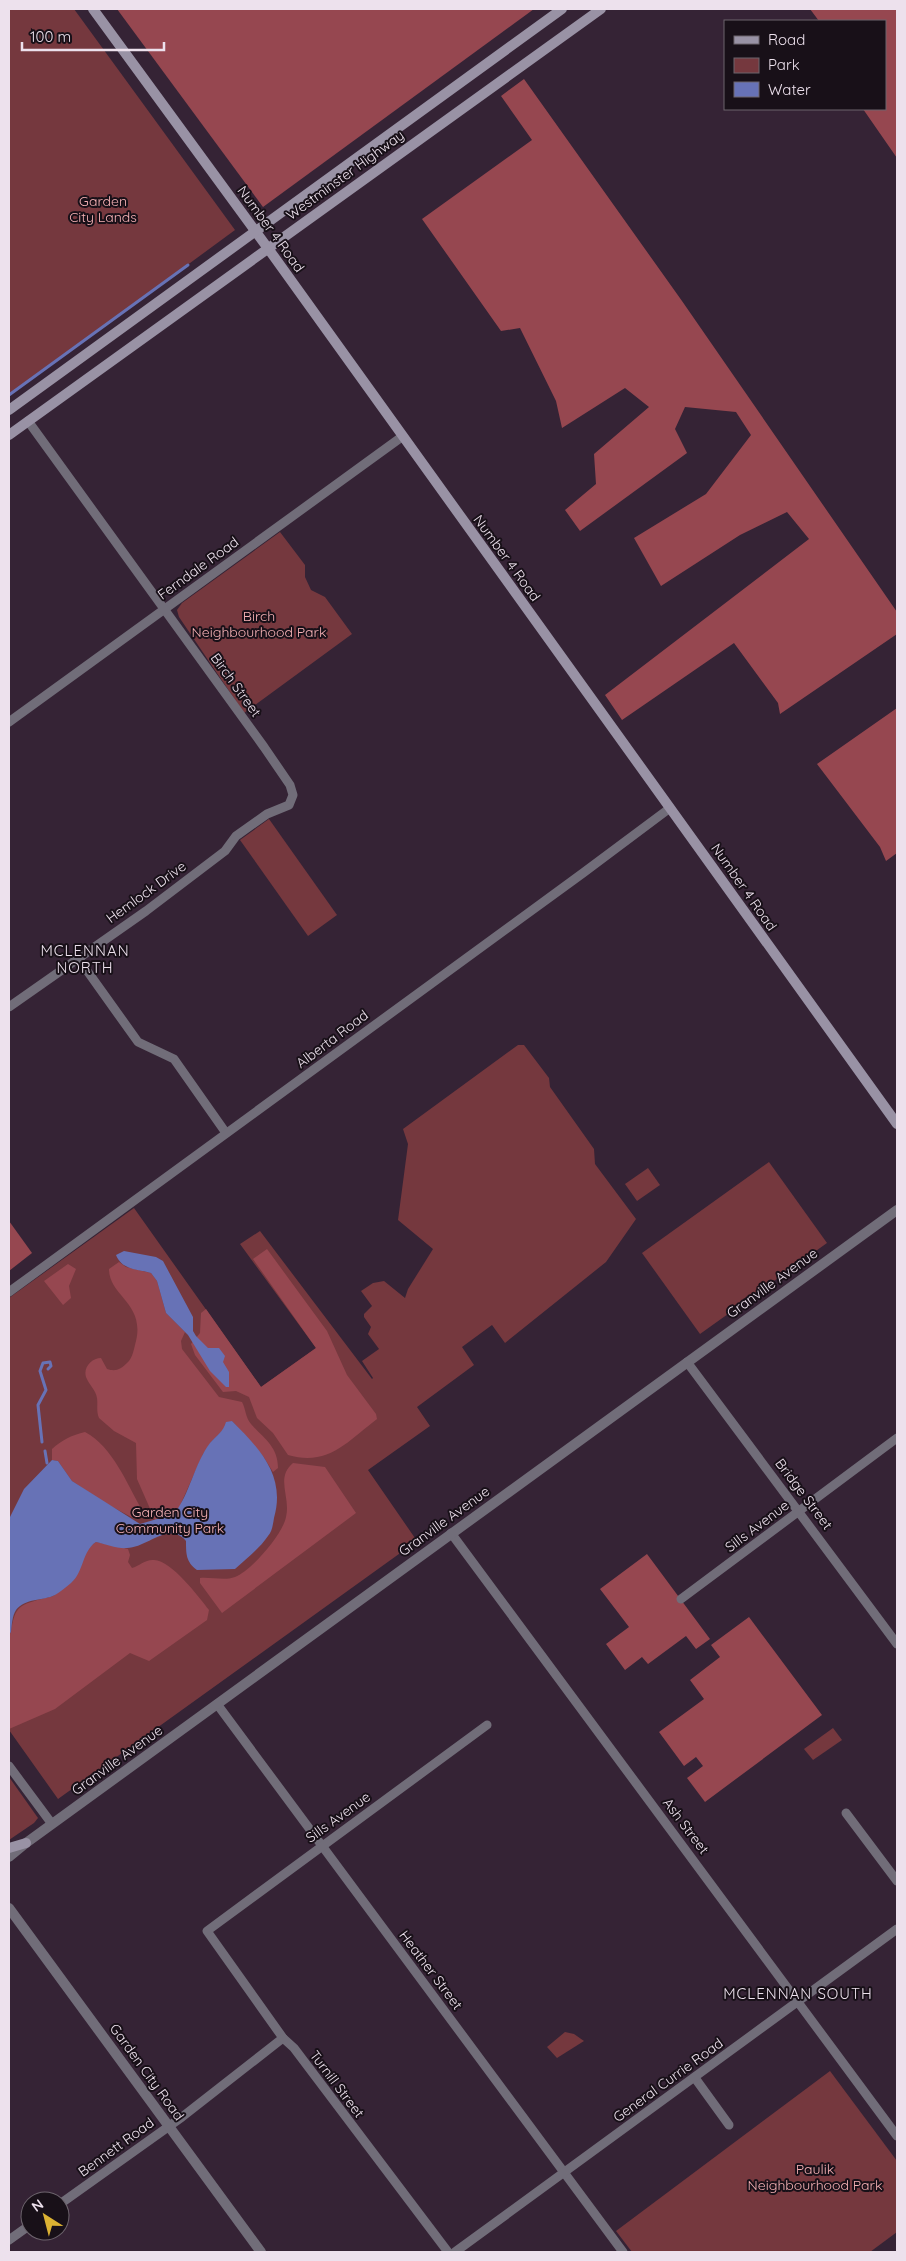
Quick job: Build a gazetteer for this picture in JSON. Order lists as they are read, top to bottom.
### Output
{
  "streets": {
    "main road": ["Westminster Highway", "Number 4 Road"],
    "street": [
      "Ferndale Road",
      "Birch Street",
      "Hemlock Drive",
      "Alberta Road",
      "Granville Avenue",
      "Bridge Street",
      "Sills Avenue",
      "Ash Street",
      "Heather Street",
      "Garden City Road",
      "General Currie Road",
      "Turnill Street",
      "Bennett Road"
    ]
  },
  "crossings": [
    ["Westminster Highway", "Number 4 Road"],
    ["Westminster Highway", "Birch Street"],
    ["Number 4 Road", "Ferndale Road"],
    ["Number 4 Road", "Alberta Road"],
    ["Ferndale Road", "Birch Street"],
    ["Birch Street", "Hemlock Drive"],
    ["Granville Avenue", "Bridge Street"],
    ["Granville Avenue", "Ash Street"],
    ["Granville Avenue", "Heather Street"],
    ["Bridge Street", "Sills Avenue"],
    ["Sills Avenue", "Heather Street"],
    ["Sills Avenue", "Turnill Street"],
    ["Ash Street", "General Currie Road"],
    ["Heather Street", "General Currie Road"],
    ["Garden City Road", "Bennett Road"],
    ["Turnill Street", "Bennett Road"]
  ],
  "districts": ["MCLENNAN NORTH", "MCLENNAN SOUTH"],
  "parks": [
    "Garden City Lands",
    "Birch Neighbourhood Park",
    "Garden City Community Park",
    "Paulik Neighbourhood Park"
  ],
  "legend": ["Road", "Park", "Water"],
  "scale_bar": "100 m",
  "north": "top left"
}
